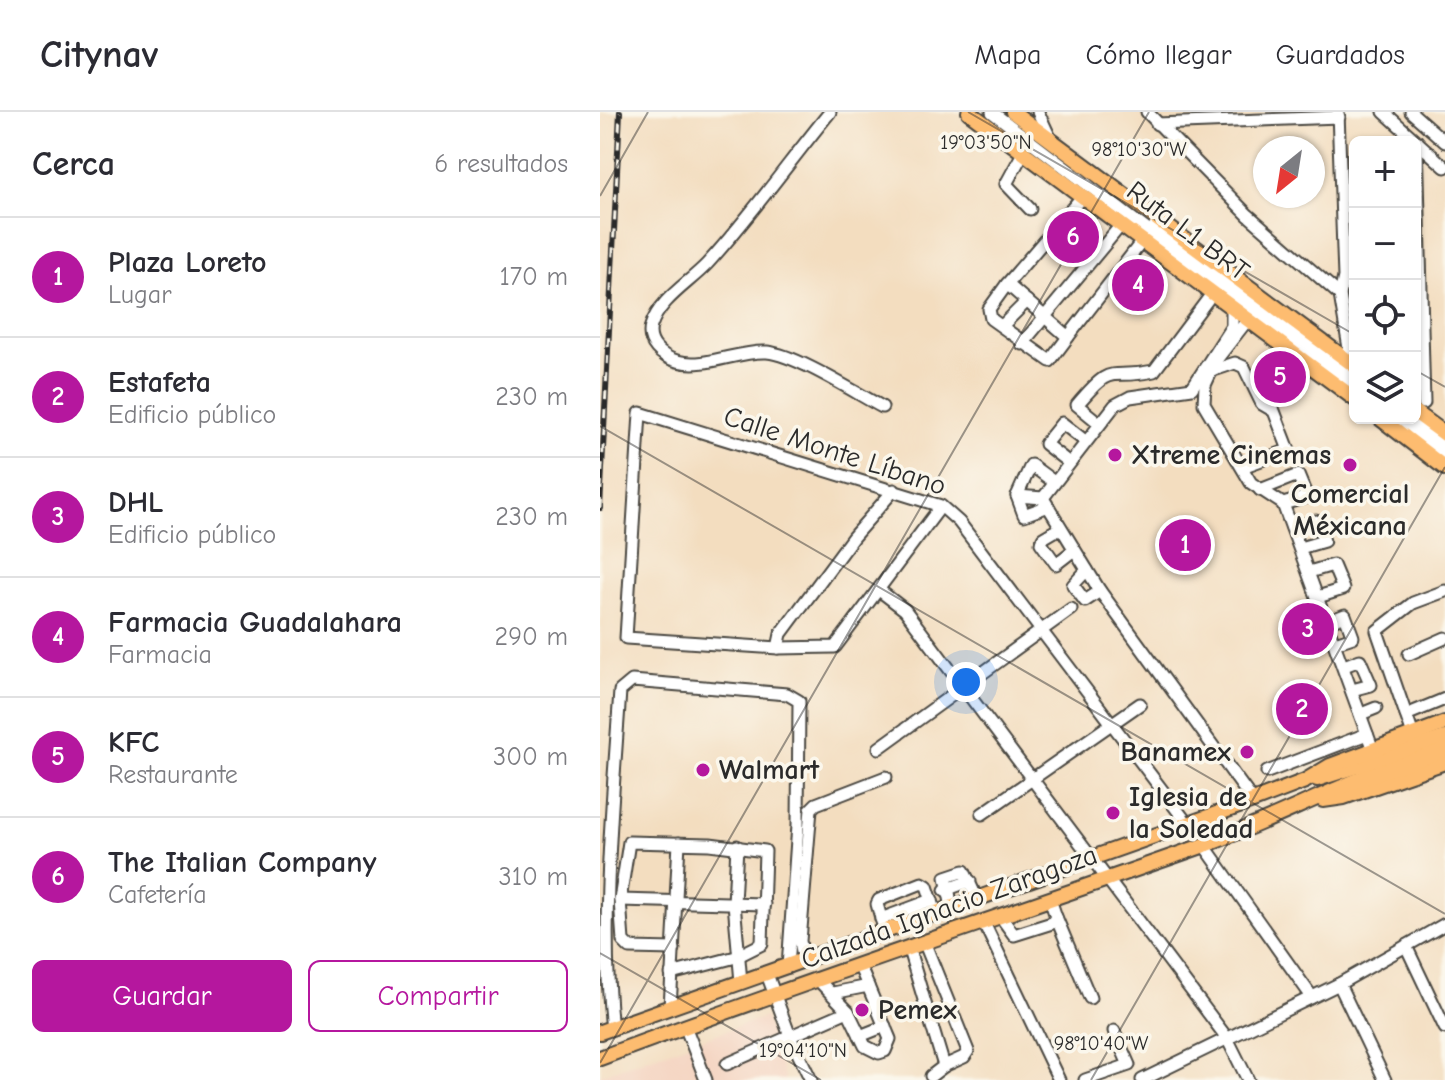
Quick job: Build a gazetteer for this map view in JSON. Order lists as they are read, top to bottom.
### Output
{
  "streets": {
    "main road": ["Calzada Ignacio Zaragoza"],
    "street": ["Ruta L1 BRT", "Calle Monte Líbano"]
  },
  "crossings": [
    ["Calle Monte Líbano", "Calzada Ignacio Zaragoza"]
  ],
  "places": [
    "Xtreme Cinemas",
    "Comercial Méxicana",
    "Banamex",
    "Walmart",
    "Iglesia de la Soledad",
    "Pemex"
  ],
  "north": "bottom left",
  "page": {
    "header": "Citynav",
    "nav": ["Mapa", "Cómo llegar", "Guardados"],
    "heading": ["Cerca", "6 resultados"],
    "map_buttons": ["+", "−"],
    "pins": [
      "6",
      "4",
      "5",
      "1",
      "3",
      "2"
    ],
    "list": [
      {
        "mark": "1",
        "name": "Plaza Loreto",
        "note": "Lugar",
        "value": "170 m"
      },
      {
        "mark": "2",
        "name": "Estafeta",
        "note": "Edificio público",
        "value": "230 m"
      },
      {
        "mark": "3",
        "name": "DHL",
        "note": "Edificio público",
        "value": "230 m"
      },
      {
        "mark": "4",
        "name": "Farmacia Guadalahara",
        "note": "Farmacia",
        "value": "290 m"
      },
      {
        "mark": "5",
        "name": "KFC",
        "note": "Restaurante",
        "value": "300 m"
      },
      {
        "mark": "6",
        "name": "The Italian Company",
        "note": "Cafetería",
        "value": "310 m"
      }
    ],
    "buttons": ["Guardar", "Compartir"]
  },
  "coordinates": [
    "19°03'50\"N",
    "98°10'30\"W",
    "98°10'40\"W",
    "19°04'10\"N"
  ]
}
